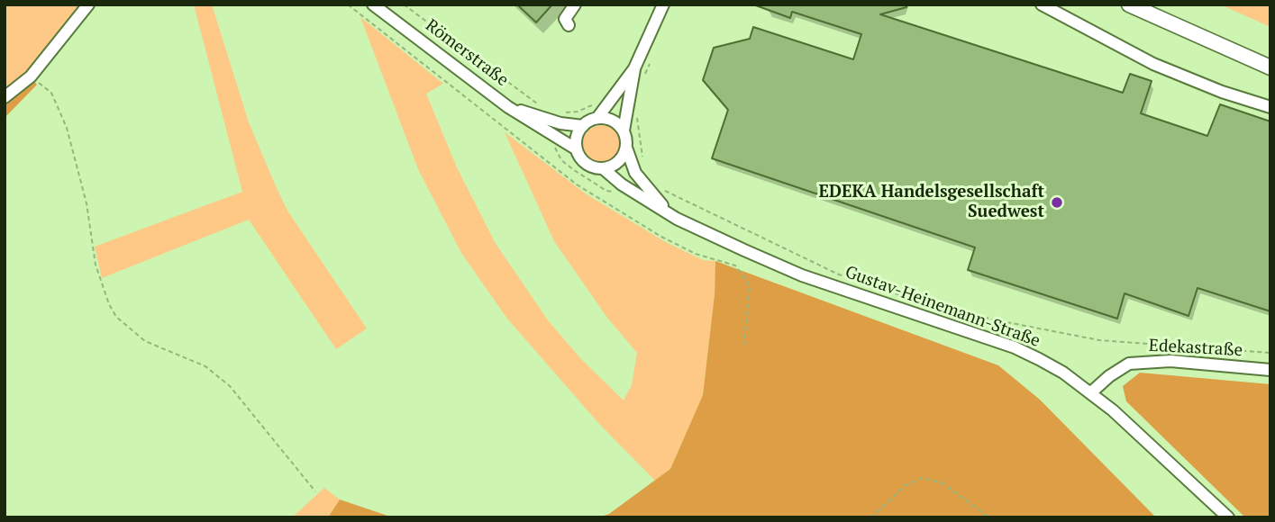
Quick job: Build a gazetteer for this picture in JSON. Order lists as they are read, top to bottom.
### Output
{
  "streets": {
    "street": ["Römerstraße", "Gustav-Heinemann-Straße", "Edekastraße"]
  },
  "crossings": [
    ["Römerstraße", "Gustav-Heinemann-Straße"],
    ["Gustav-Heinemann-Straße", "Edekastraße"]
  ],
  "places": ["EDEKA Handelsgesellschaft Suedwest"]
}
